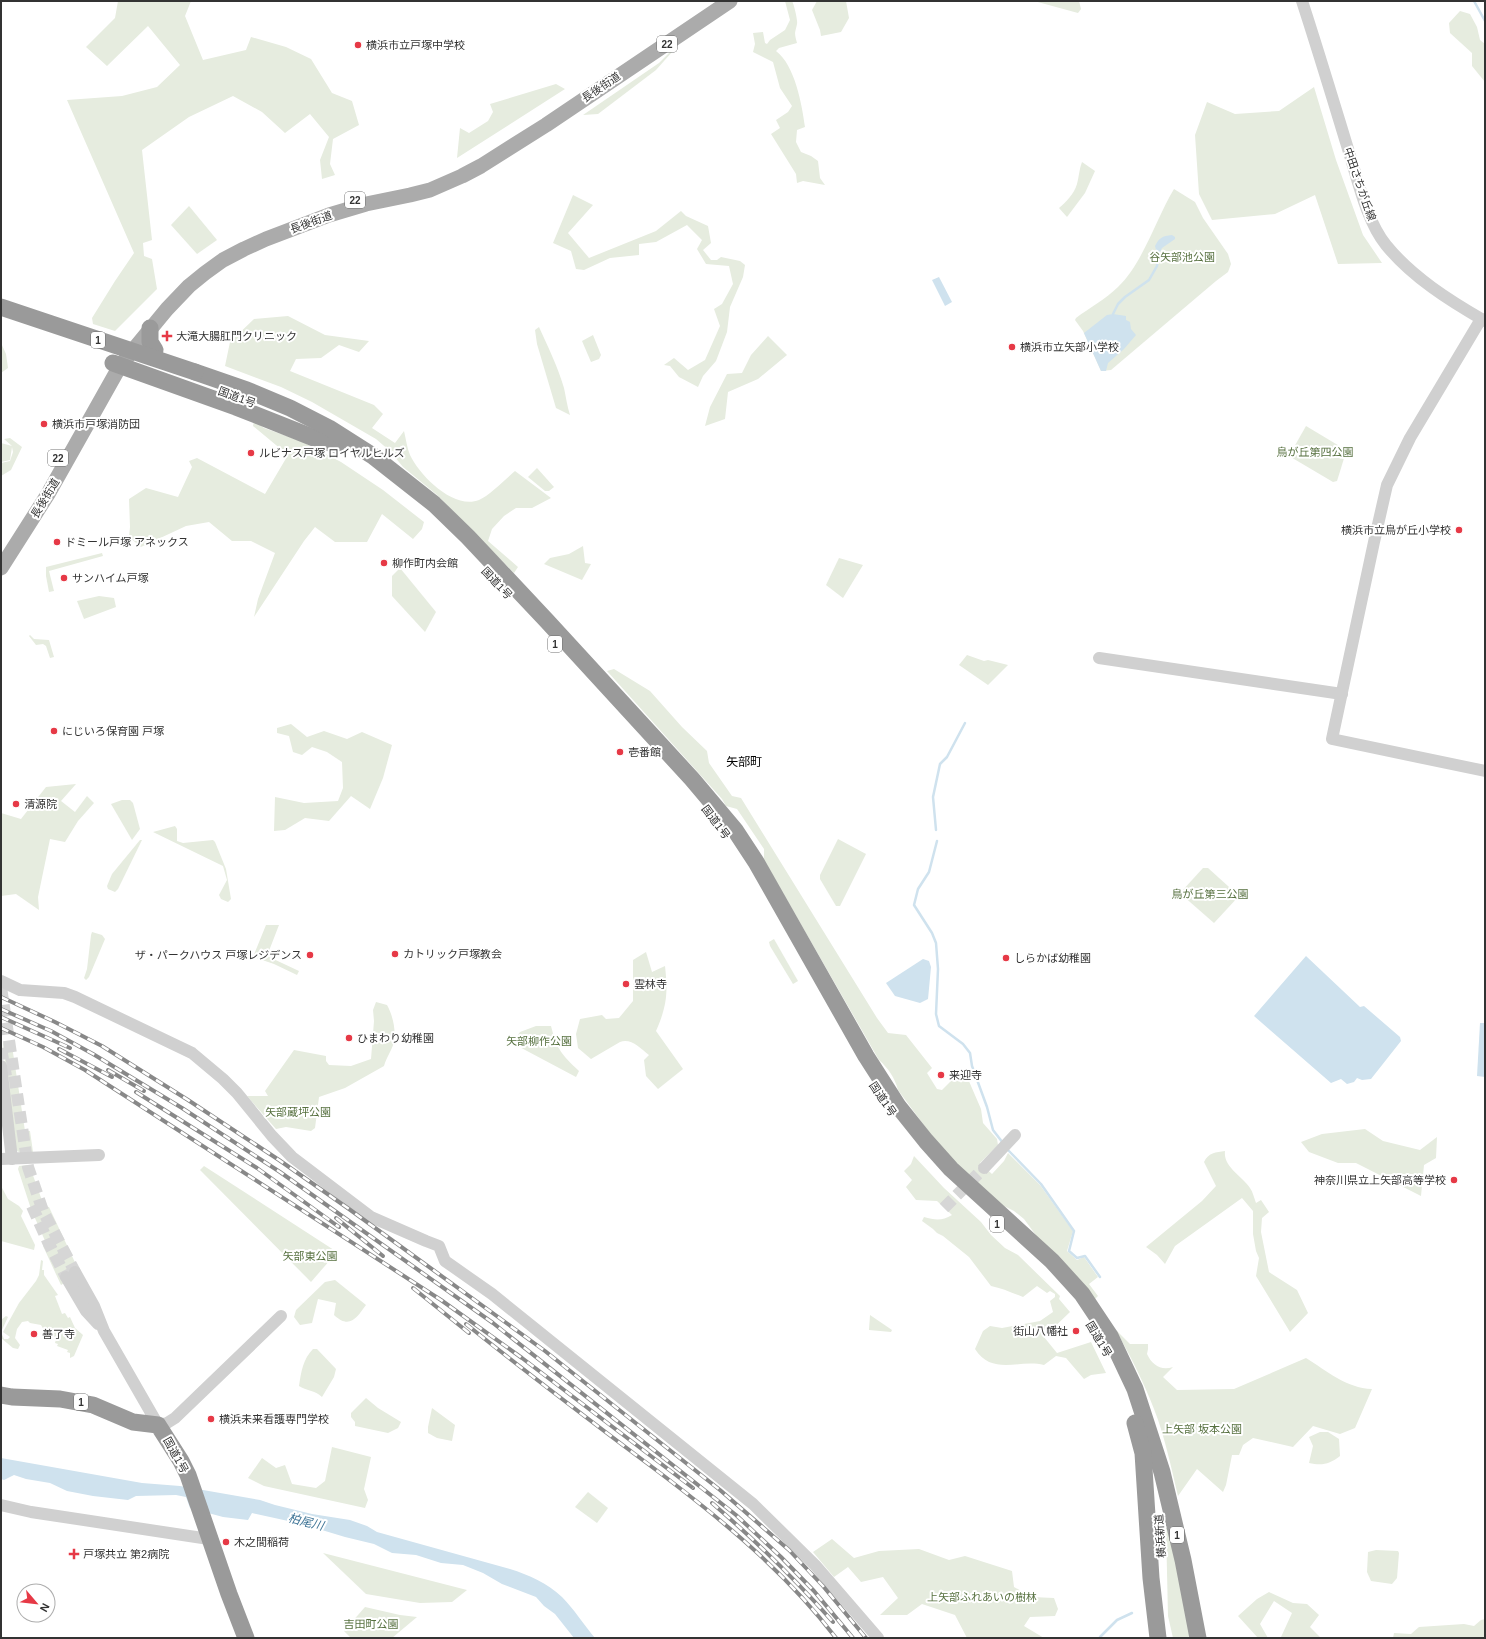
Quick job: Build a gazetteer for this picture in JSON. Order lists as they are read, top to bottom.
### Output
{
  "streets": {
    "highway": ["1", "国道1号", "横浜新道"],
    "main road": ["22", "長後街道"],
    "street": ["中田さちが丘線"]
  },
  "crossings": [
    ["1", "国道1号"],
    ["1", "横浜新道"],
    ["国道1号", "横浜新道"]
  ],
  "districts": ["矢部町"],
  "water": ["柏尾川"],
  "parks": [
    "谷矢部池公園",
    "鳥が丘第四公園",
    "鳥が丘第三公園",
    "矢部柳作公園",
    "矢部蔵坪公園",
    "矢部東公園",
    "上矢部 坂本公園",
    "上矢部ふれあいの樹林",
    "吉田町公園"
  ],
  "places": {
    "other": [
      "横浜市立戸塚中学校",
      "横浜市立矢部小学校",
      "横浜市戸塚消防団",
      "ルビナス戸塚 ロイヤルヒルズ",
      "横浜市立鳥が丘小学校",
      "ドミール戸塚 アネックス",
      "柳作町内会館",
      "サンハイム戸塚",
      "にじいろ保育園 戸塚",
      "壱番館",
      "清源院",
      "カトリック戸塚教会",
      "ザ・パークハウス 戸塚レジデンス",
      "しらかば幼稚園",
      "雲林寺",
      "ひまわり幼稚園",
      "来迎寺",
      "神奈川県立上矢部高等学校",
      "街山八幡社",
      "善了寺",
      "横浜未来看護専門学校",
      "木之間稲荷"
    ],
    "health": ["大滝大腸肛門クリニック", "戸塚共立 第2病院"]
  },
  "north": "bottom right"
}
